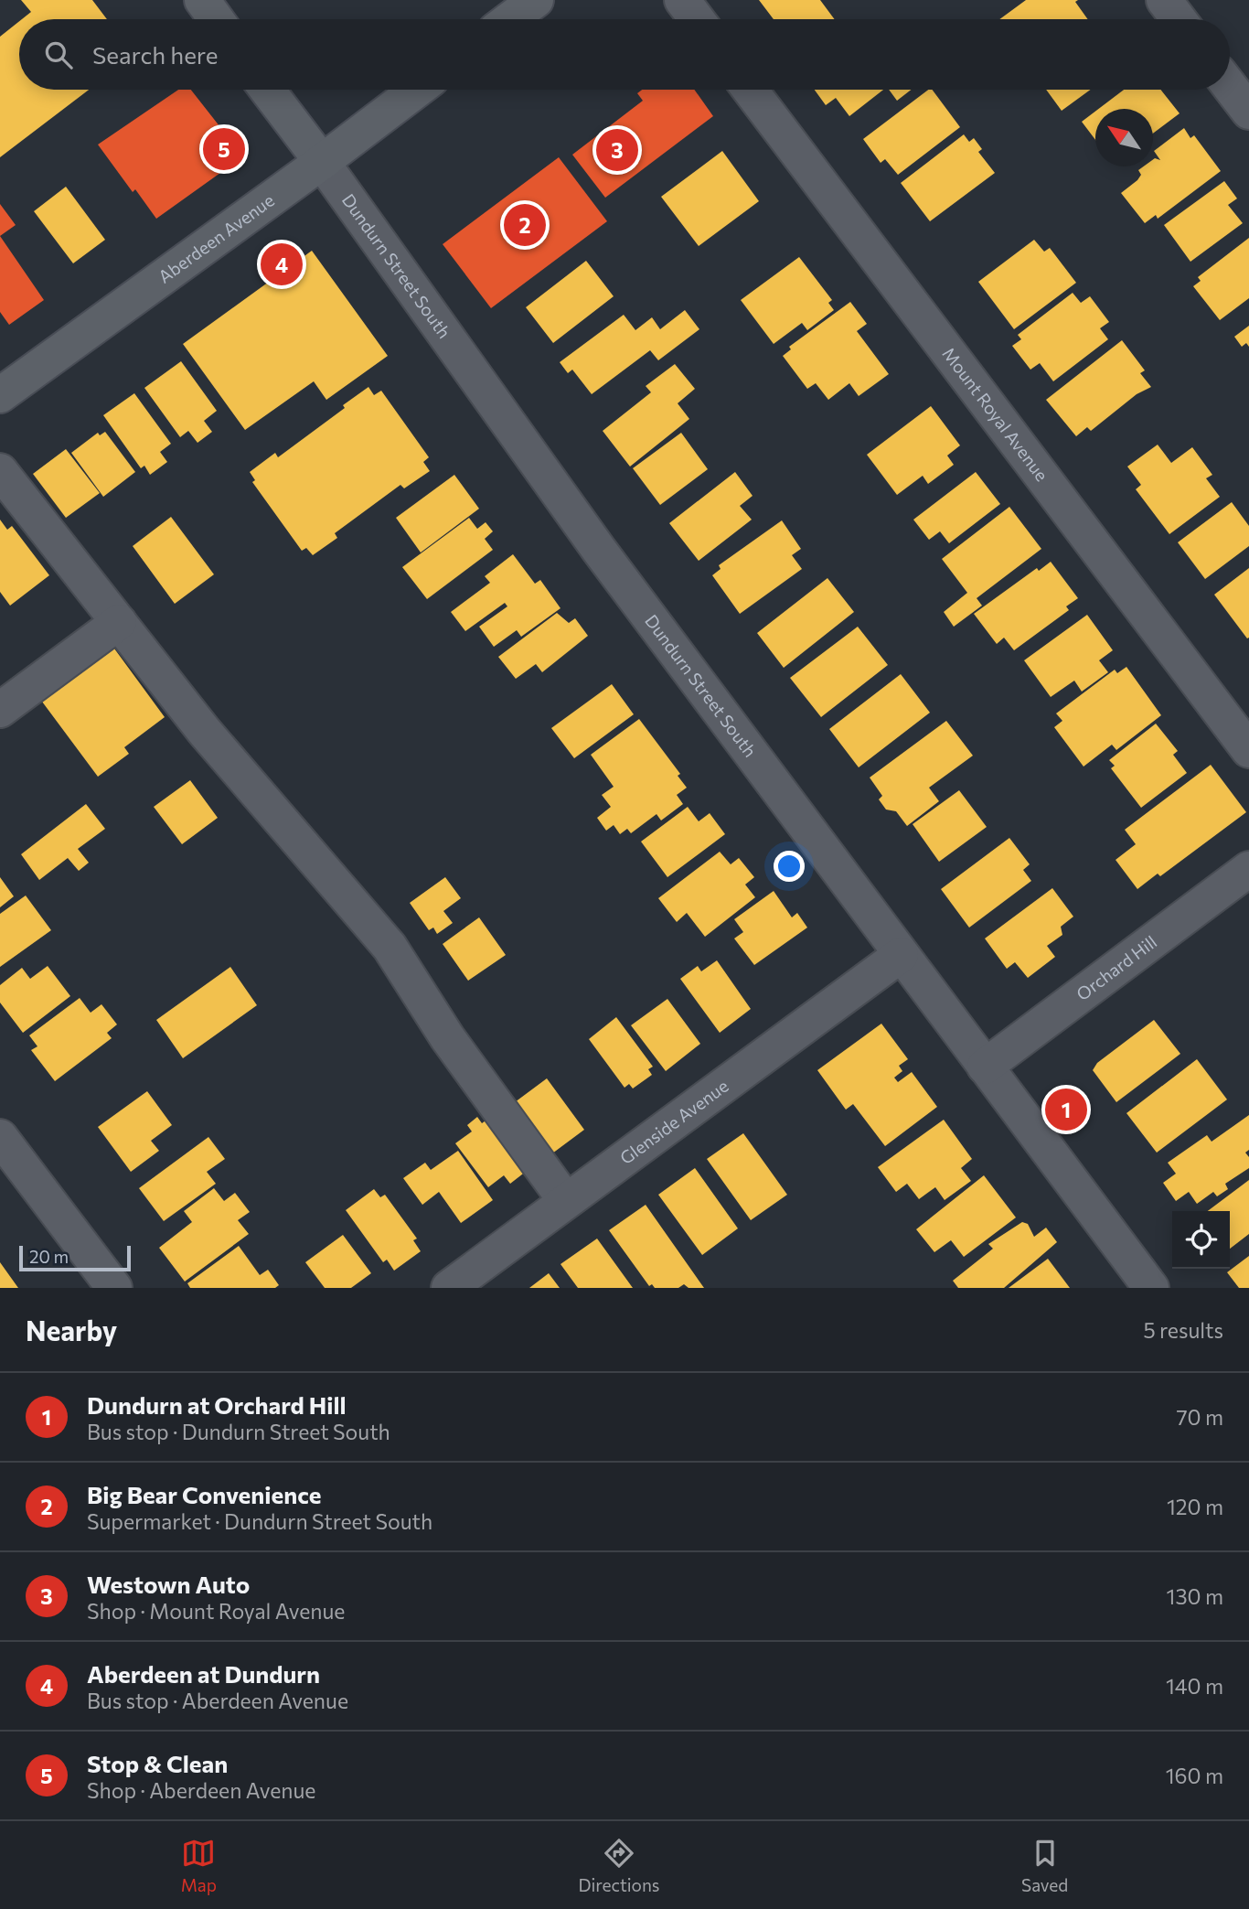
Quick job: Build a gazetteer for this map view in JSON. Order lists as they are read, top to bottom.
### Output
{
  "streets": {
    "main road": ["Aberdeen Avenue", "Dundurn Street South"],
    "street": ["Mount Royal Avenue", "Orchard Hill", "Glenside Avenue"]
  },
  "crossings": [
    ["Aberdeen Avenue", "Dundurn Street South"],
    ["Dundurn Street South", "Orchard Hill"],
    ["Dundurn Street South", "Glenside Avenue"]
  ],
  "scale_bar": "20 m",
  "north": "top left",
  "page": {
    "search": "Search here",
    "pins": [
      "5",
      "3",
      "2",
      "4",
      "1"
    ],
    "scale": "20 m",
    "heading": ["Nearby", "5 results"],
    "list": [
      {
        "mark": "1",
        "name": "Dundurn at Orchard Hill",
        "note": "Bus stop · Dundurn Street South",
        "value": "70 m"
      },
      {
        "mark": "2",
        "name": "Big Bear Convenience",
        "note": "Supermarket · Dundurn Street South",
        "value": "120 m"
      },
      {
        "mark": "3",
        "name": "Westown Auto",
        "note": "Shop · Mount Royal Avenue",
        "value": "130 m"
      },
      {
        "mark": "4",
        "name": "Aberdeen at Dundurn",
        "note": "Bus stop · Aberdeen Avenue",
        "value": "140 m"
      },
      {
        "mark": "5",
        "name": "Stop & Clean",
        "note": "Shop · Aberdeen Avenue",
        "value": "160 m"
      }
    ],
    "nav": ["Map", "Directions", "Saved"]
  }
}
